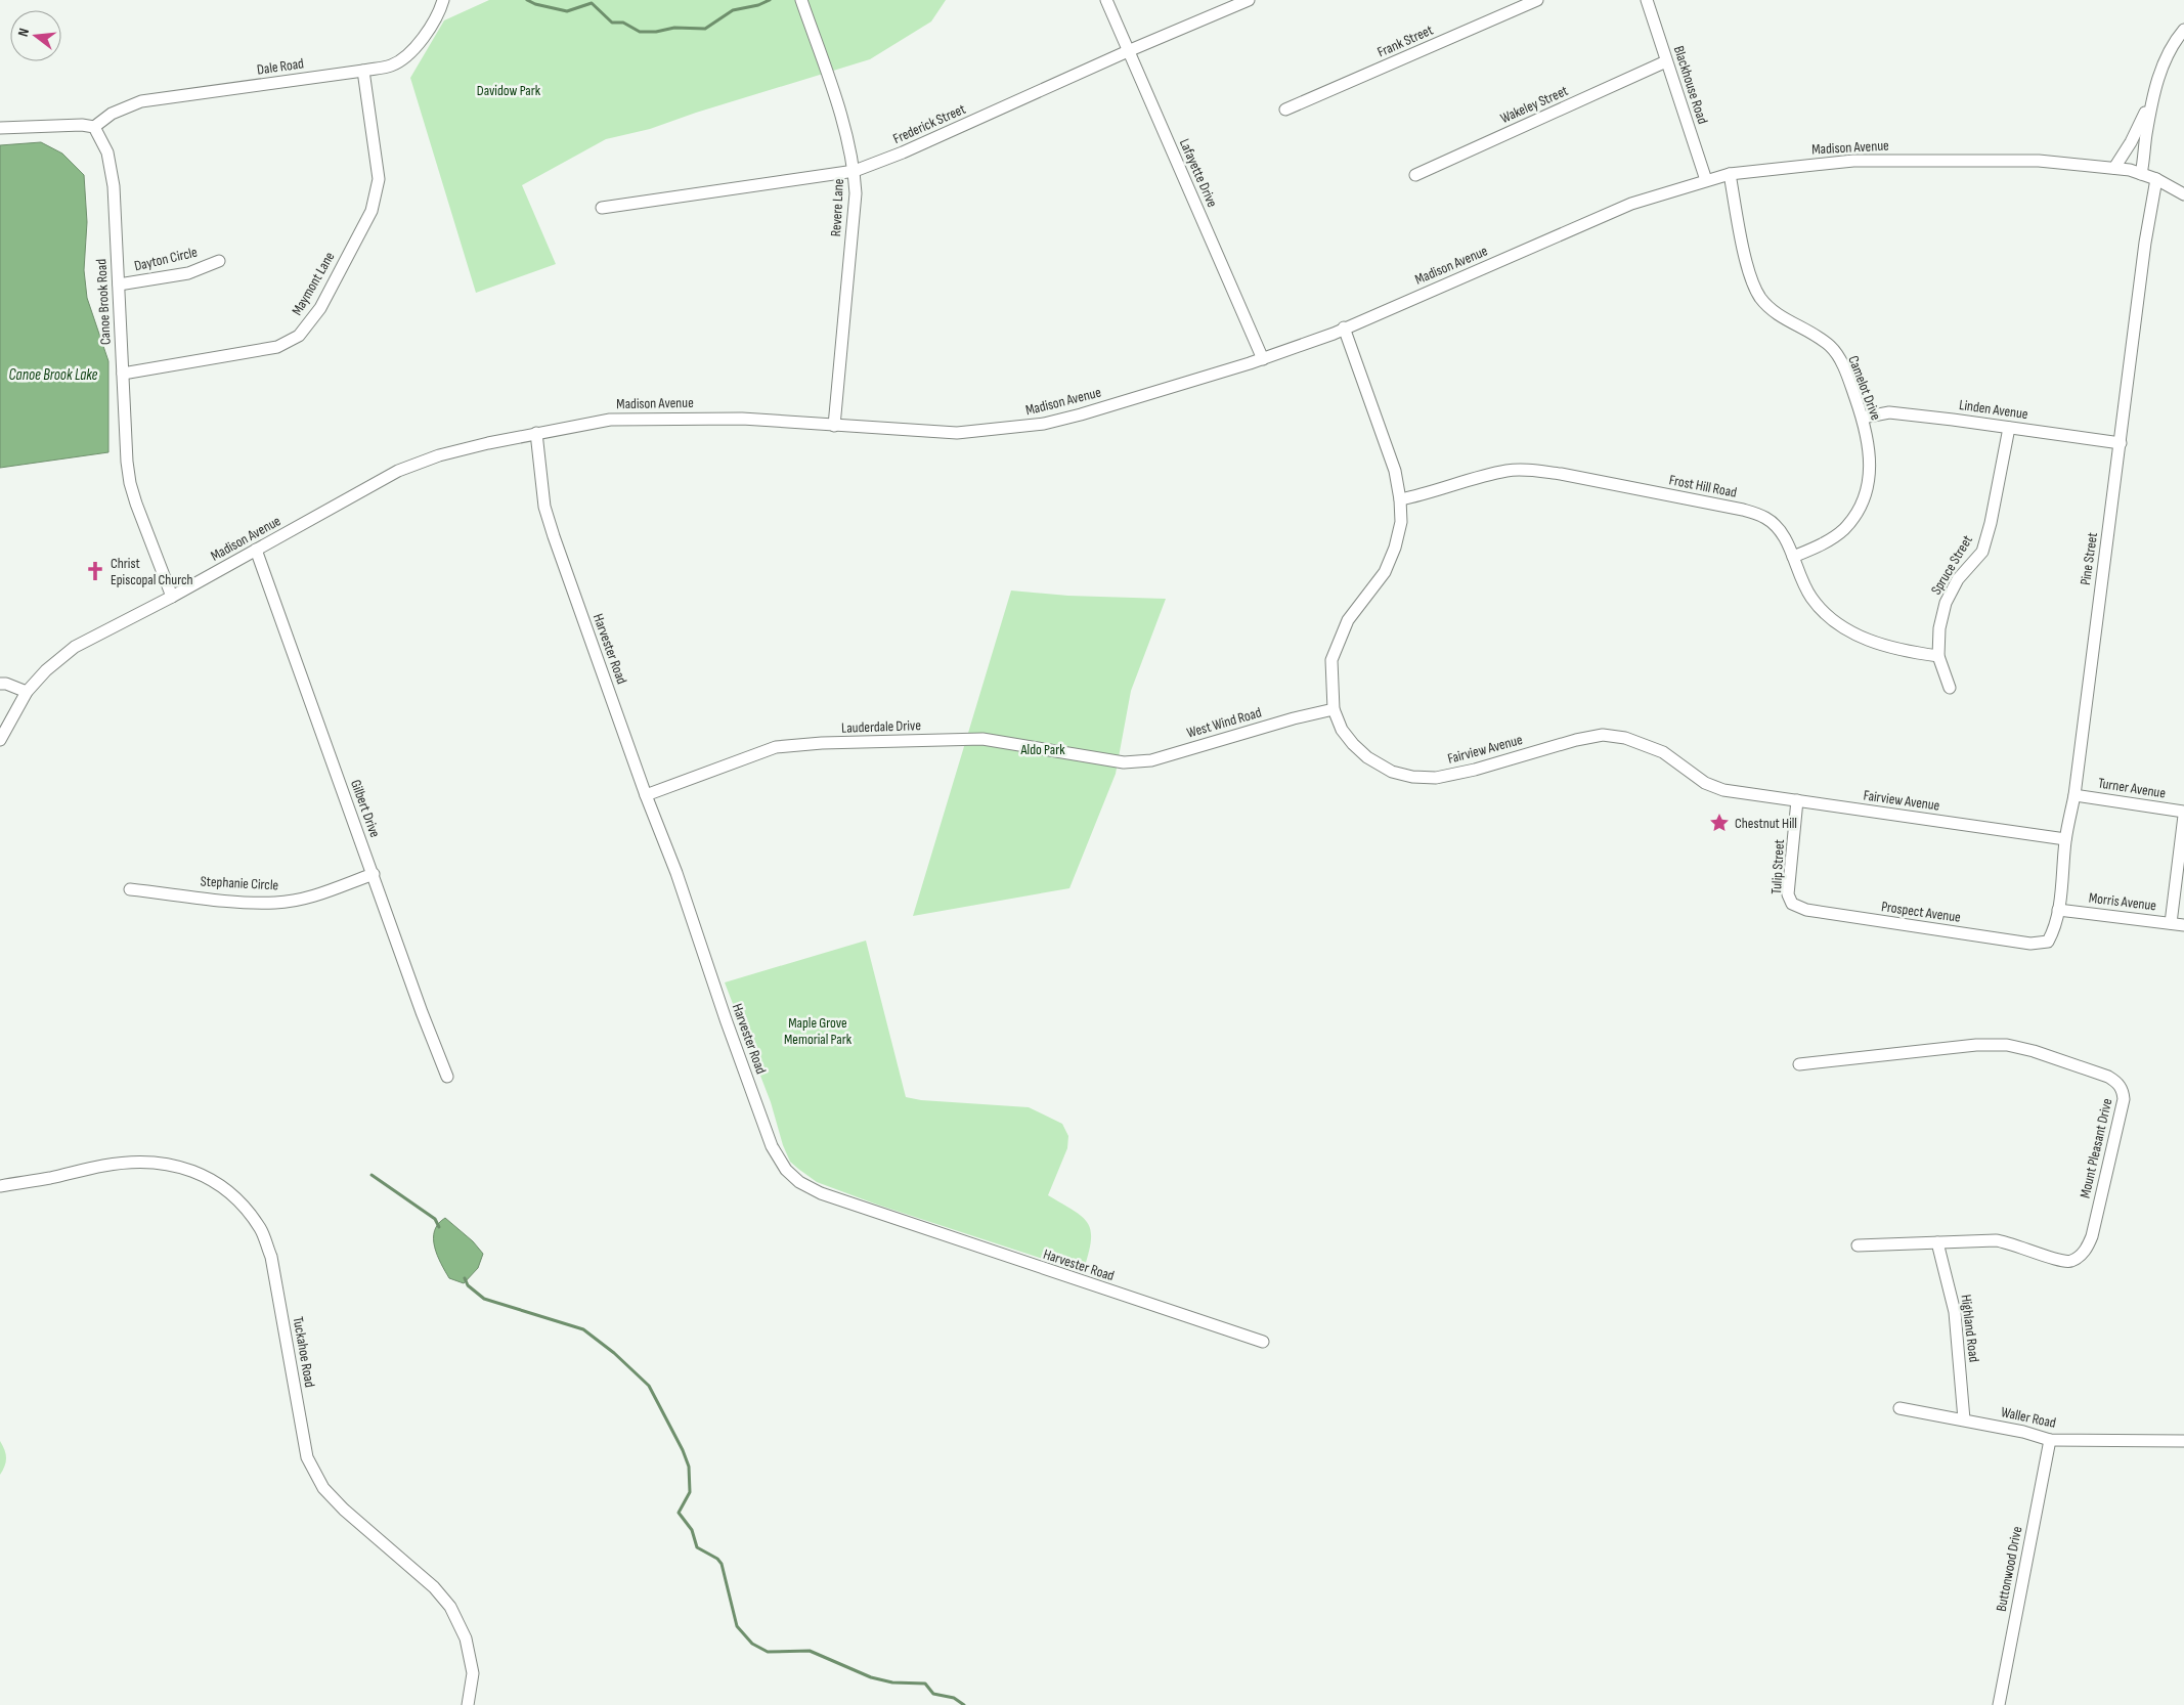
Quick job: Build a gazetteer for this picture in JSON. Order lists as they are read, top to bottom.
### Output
{
  "streets": {
    "street": [
      "Frank Street",
      "Dale Road",
      "Blackhouse Road",
      "Wakeley Street",
      "Frederick Street",
      "Madison Avenue",
      "Lafayette Drive",
      "Revere Lane",
      "Dayton Circle",
      "Maymont Lane",
      "Canoe Brook Road",
      "Camelot Drive",
      "Linden Avenue",
      "Frost Hill Road",
      "Pine Street",
      "Spruce Street",
      "Harvester Road",
      "West Wind Road",
      "Lauderdale Drive",
      "Fairview Avenue",
      "Turner Avenue",
      "Gilbert Drive",
      "Tulip Street",
      "Stephanie Circle",
      "Morris Avenue",
      "Prospect Avenue",
      "Mount Pleasant Drive",
      "Highland Road",
      "Tuckahoe Road",
      "Waller Road",
      "Buttonwood Drive"
    ]
  },
  "crossings": [
    ["Dale Road", "Maymont Lane"],
    ["Dale Road", "Canoe Brook Road"],
    ["Blackhouse Road", "Wakeley Street"],
    ["Blackhouse Road", "Madison Avenue"],
    ["Frederick Street", "Lafayette Drive"],
    ["Frederick Street", "Revere Lane"],
    ["Madison Avenue", "Lafayette Drive"],
    ["Madison Avenue", "Revere Lane"],
    ["Madison Avenue", "Canoe Brook Road"],
    ["Madison Avenue", "Camelot Drive"],
    ["Madison Avenue", "Pine Street"],
    ["Madison Avenue", "Harvester Road"],
    ["Madison Avenue", "Fairview Avenue"],
    ["Madison Avenue", "Gilbert Drive"],
    ["Dayton Circle", "Canoe Brook Road"],
    ["Maymont Lane", "Canoe Brook Road"],
    ["Camelot Drive", "Linden Avenue"],
    ["Camelot Drive", "Frost Hill Road"],
    ["Linden Avenue", "Pine Street"],
    ["Linden Avenue", "Spruce Street"],
    ["Frost Hill Road", "Spruce Street"],
    ["Frost Hill Road", "Fairview Avenue"],
    ["Pine Street", "Fairview Avenue"],
    ["Pine Street", "Turner Avenue"],
    ["Pine Street", "Morris Avenue"],
    ["Pine Street", "Prospect Avenue"],
    ["Harvester Road", "Lauderdale Drive"],
    ["West Wind Road", "Lauderdale Drive"],
    ["West Wind Road", "Fairview Avenue"],
    ["Fairview Avenue", "Tulip Street"],
    ["Gilbert Drive", "Stephanie Circle"],
    ["Tulip Street", "Prospect Avenue"],
    ["Mount Pleasant Drive", "Highland Road"],
    ["Highland Road", "Waller Road"],
    ["Waller Road", "Buttonwood Drive"]
  ],
  "water": ["Canoe Brook Lake"],
  "parks": ["Davidow Park", "Aldo Park", "Maple Grove Memorial Park"],
  "places": {
    "church": ["Christ Episcopal Church"],
    "place": ["Chestnut Hill"]
  },
  "north": "left"
}
